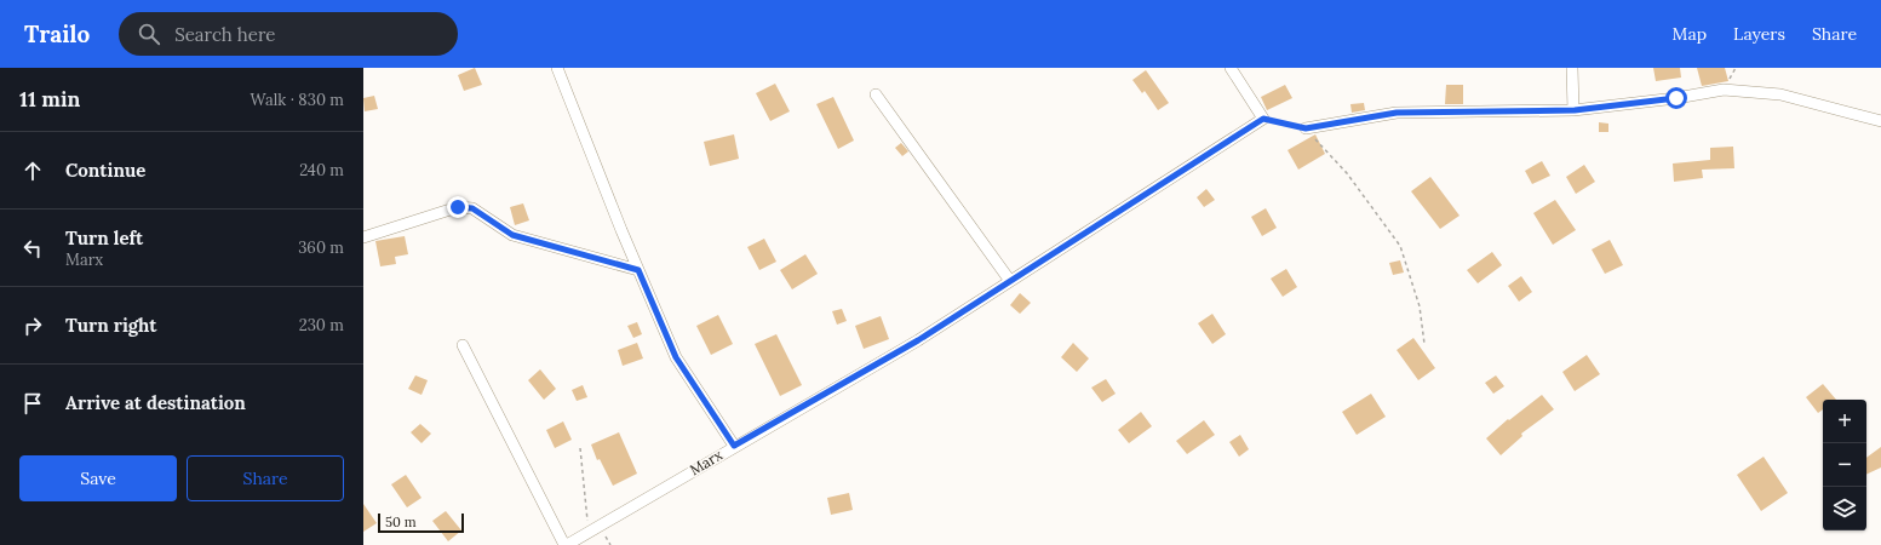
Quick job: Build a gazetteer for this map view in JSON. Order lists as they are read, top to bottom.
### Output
{
  "streets": {
    "street": ["Marx"]
  },
  "scale_bar": "50 m",
  "page": {
    "header": "Trailo",
    "search": "Search here",
    "nav": ["Map", "Layers", "Share"],
    "heading": ["11 min", "Walk · 830 m"],
    "list": [
      ["Continue", "240 m"],
      ["Turn left", "Marx", "360 m"],
      ["Turn right", "230 m"],
      "Arrive at destination"
    ],
    "map_buttons": ["+", "−"],
    "buttons": ["Save", "Share"],
    "scale": "50 m"
  }
}
